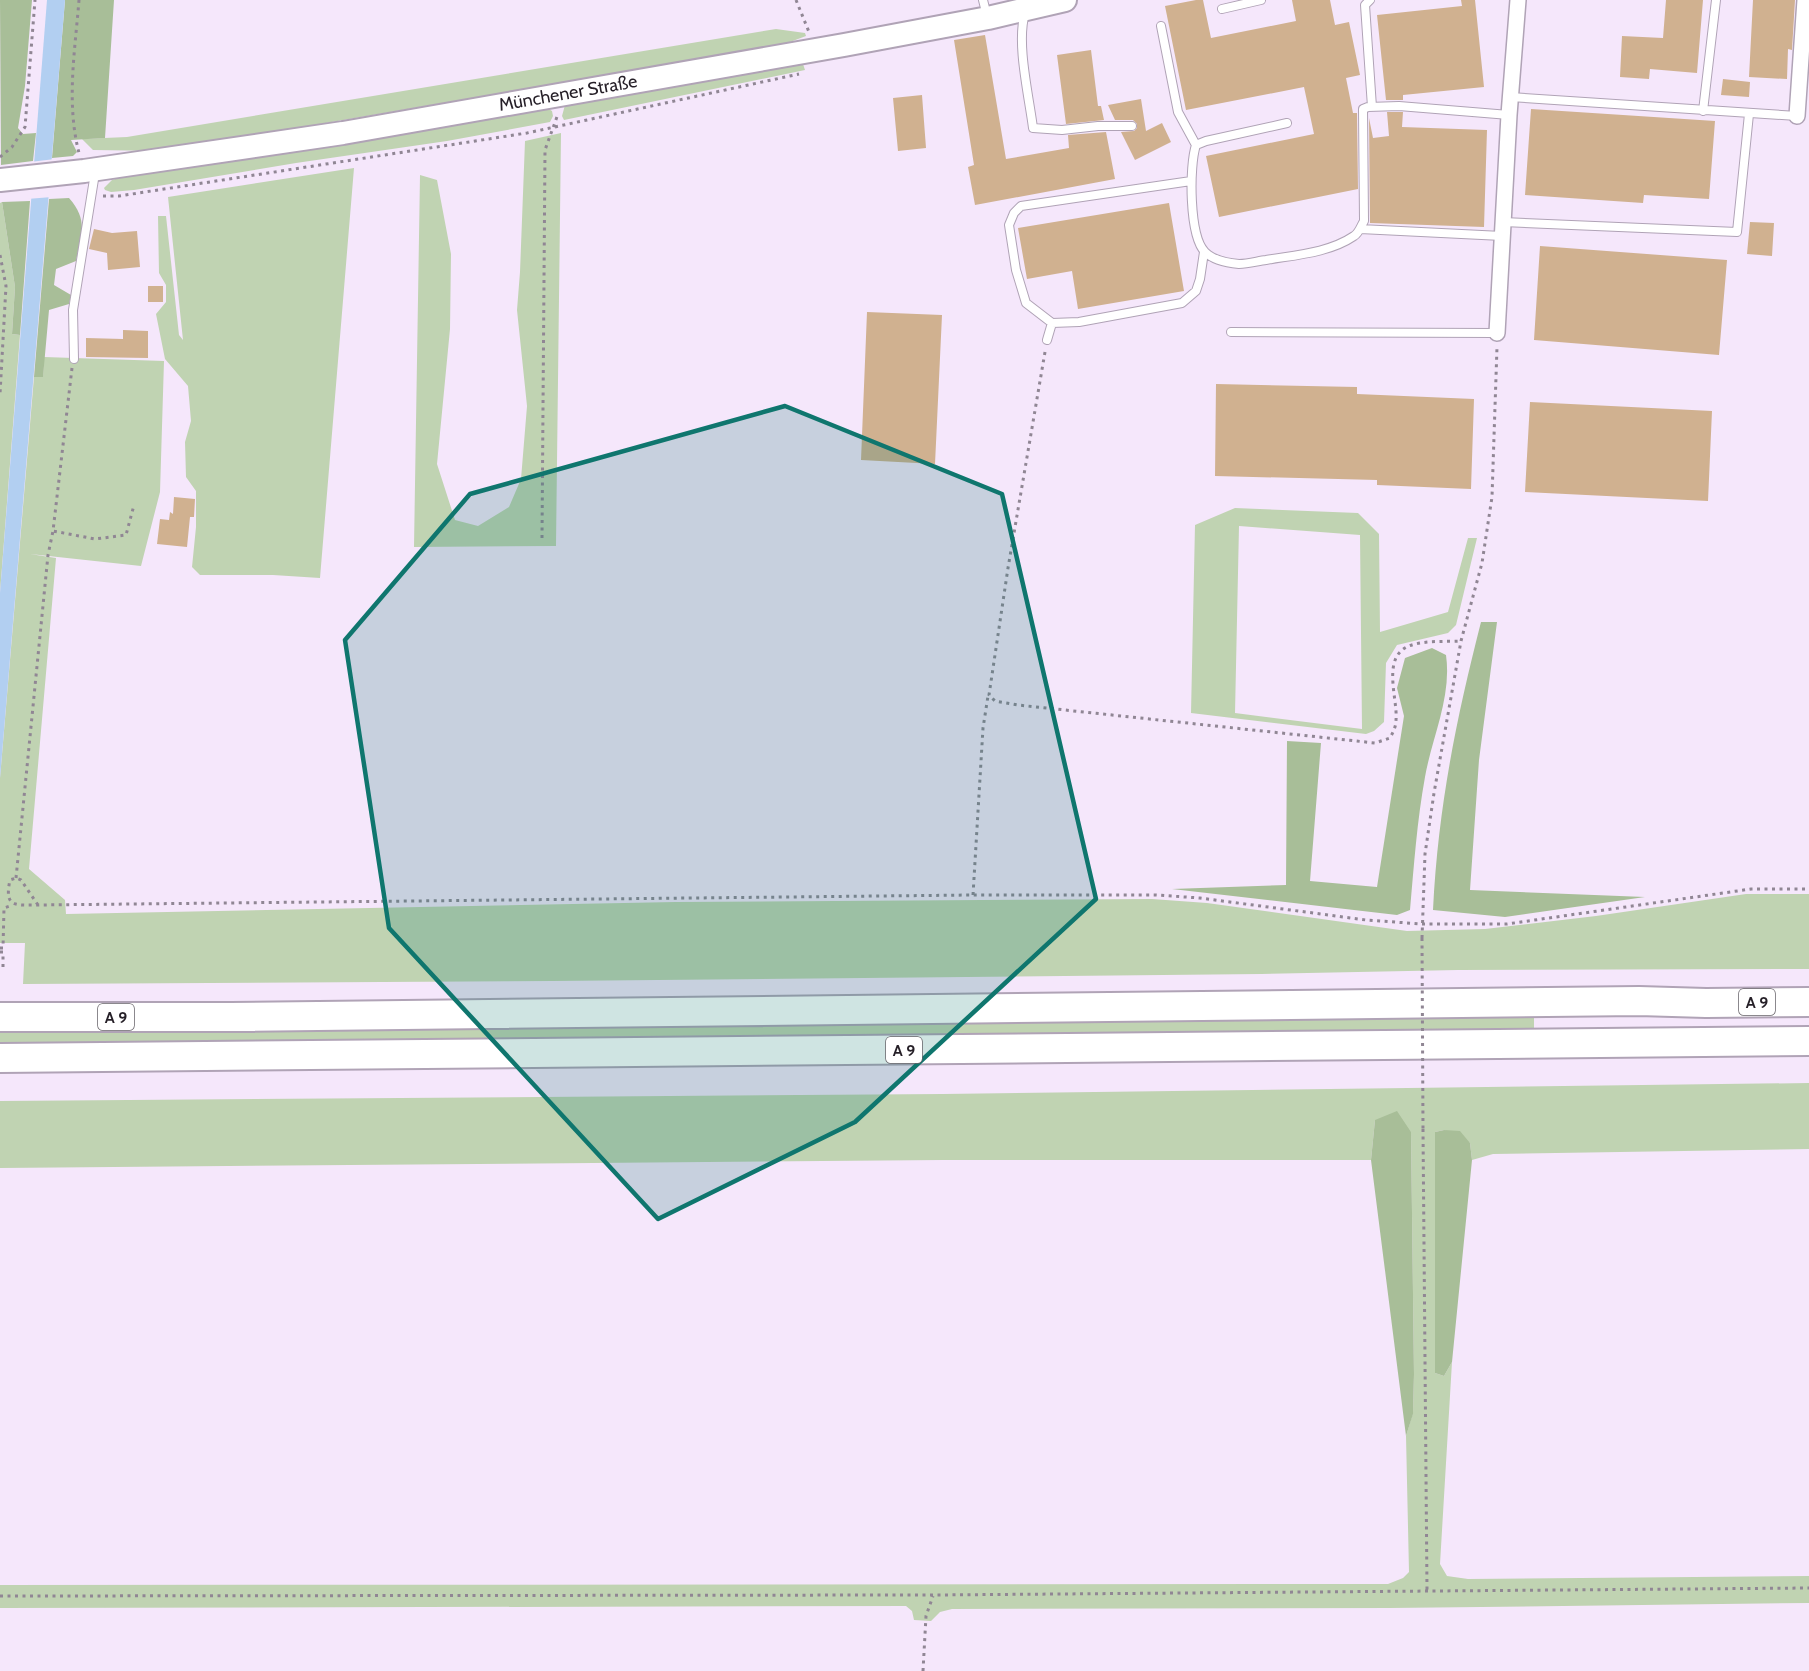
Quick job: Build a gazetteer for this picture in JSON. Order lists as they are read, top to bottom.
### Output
{
  "streets": {
    "highway": ["A 9"],
    "main road": ["Münchener Straße"]
  }
}
